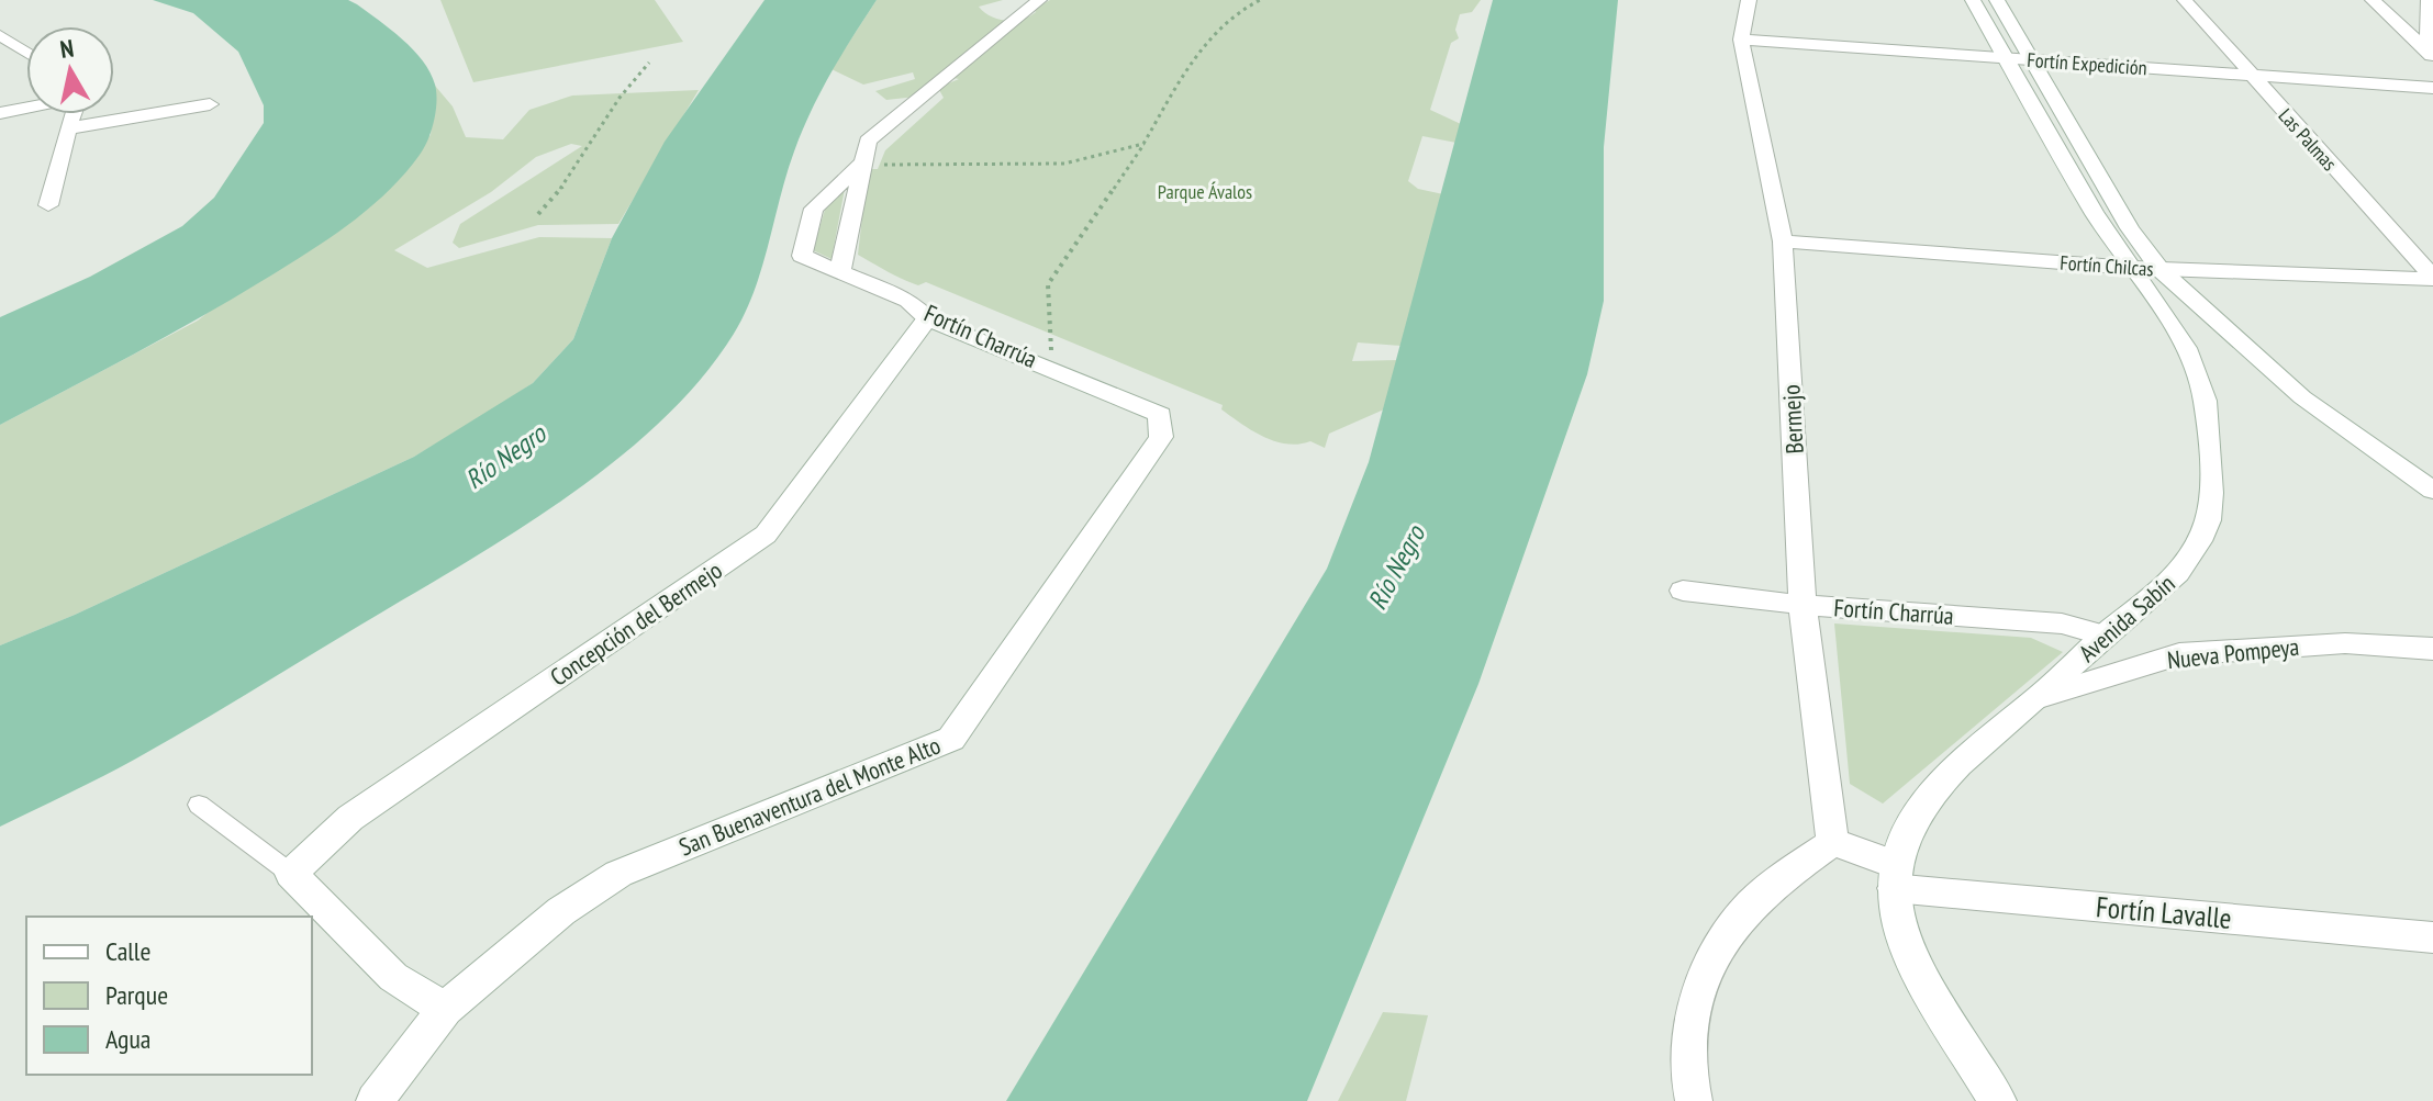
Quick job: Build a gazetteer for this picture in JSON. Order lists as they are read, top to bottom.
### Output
{
  "streets": {
    "street": [
      "Fortín Expedición",
      "Las Palmas",
      "Fortín Chilcas",
      "Fortín Charrúa",
      "Bermejo",
      "Avenida Sabín",
      "Concepción del Bermejo",
      "Nueva Pompeya",
      "San Buenaventura del Monte Alto",
      "Fortín Lavalle"
    ]
  },
  "crossings": [
    ["Fortín Expedición", "Las Palmas"],
    ["Fortín Expedición", "Bermejo"],
    ["Fortín Expedición", "Avenida Sabín"],
    ["Las Palmas", "Fortín Chilcas"],
    ["Fortín Chilcas", "Bermejo"],
    ["Fortín Chilcas", "Avenida Sabín"],
    ["Fortín Charrúa", "Bermejo"],
    ["Fortín Charrúa", "Avenida Sabín"],
    ["Fortín Charrúa", "Concepción del Bermejo"],
    ["Fortín Charrúa", "San Buenaventura del Monte Alto"],
    ["Avenida Sabín", "Nueva Pompeya"],
    ["Avenida Sabín", "Fortín Lavalle"]
  ],
  "water": ["Río Negro"],
  "parks": ["Parque Ávalos"],
  "legend": ["Calle", "Parque", "Agua"],
  "north": "top"
}
